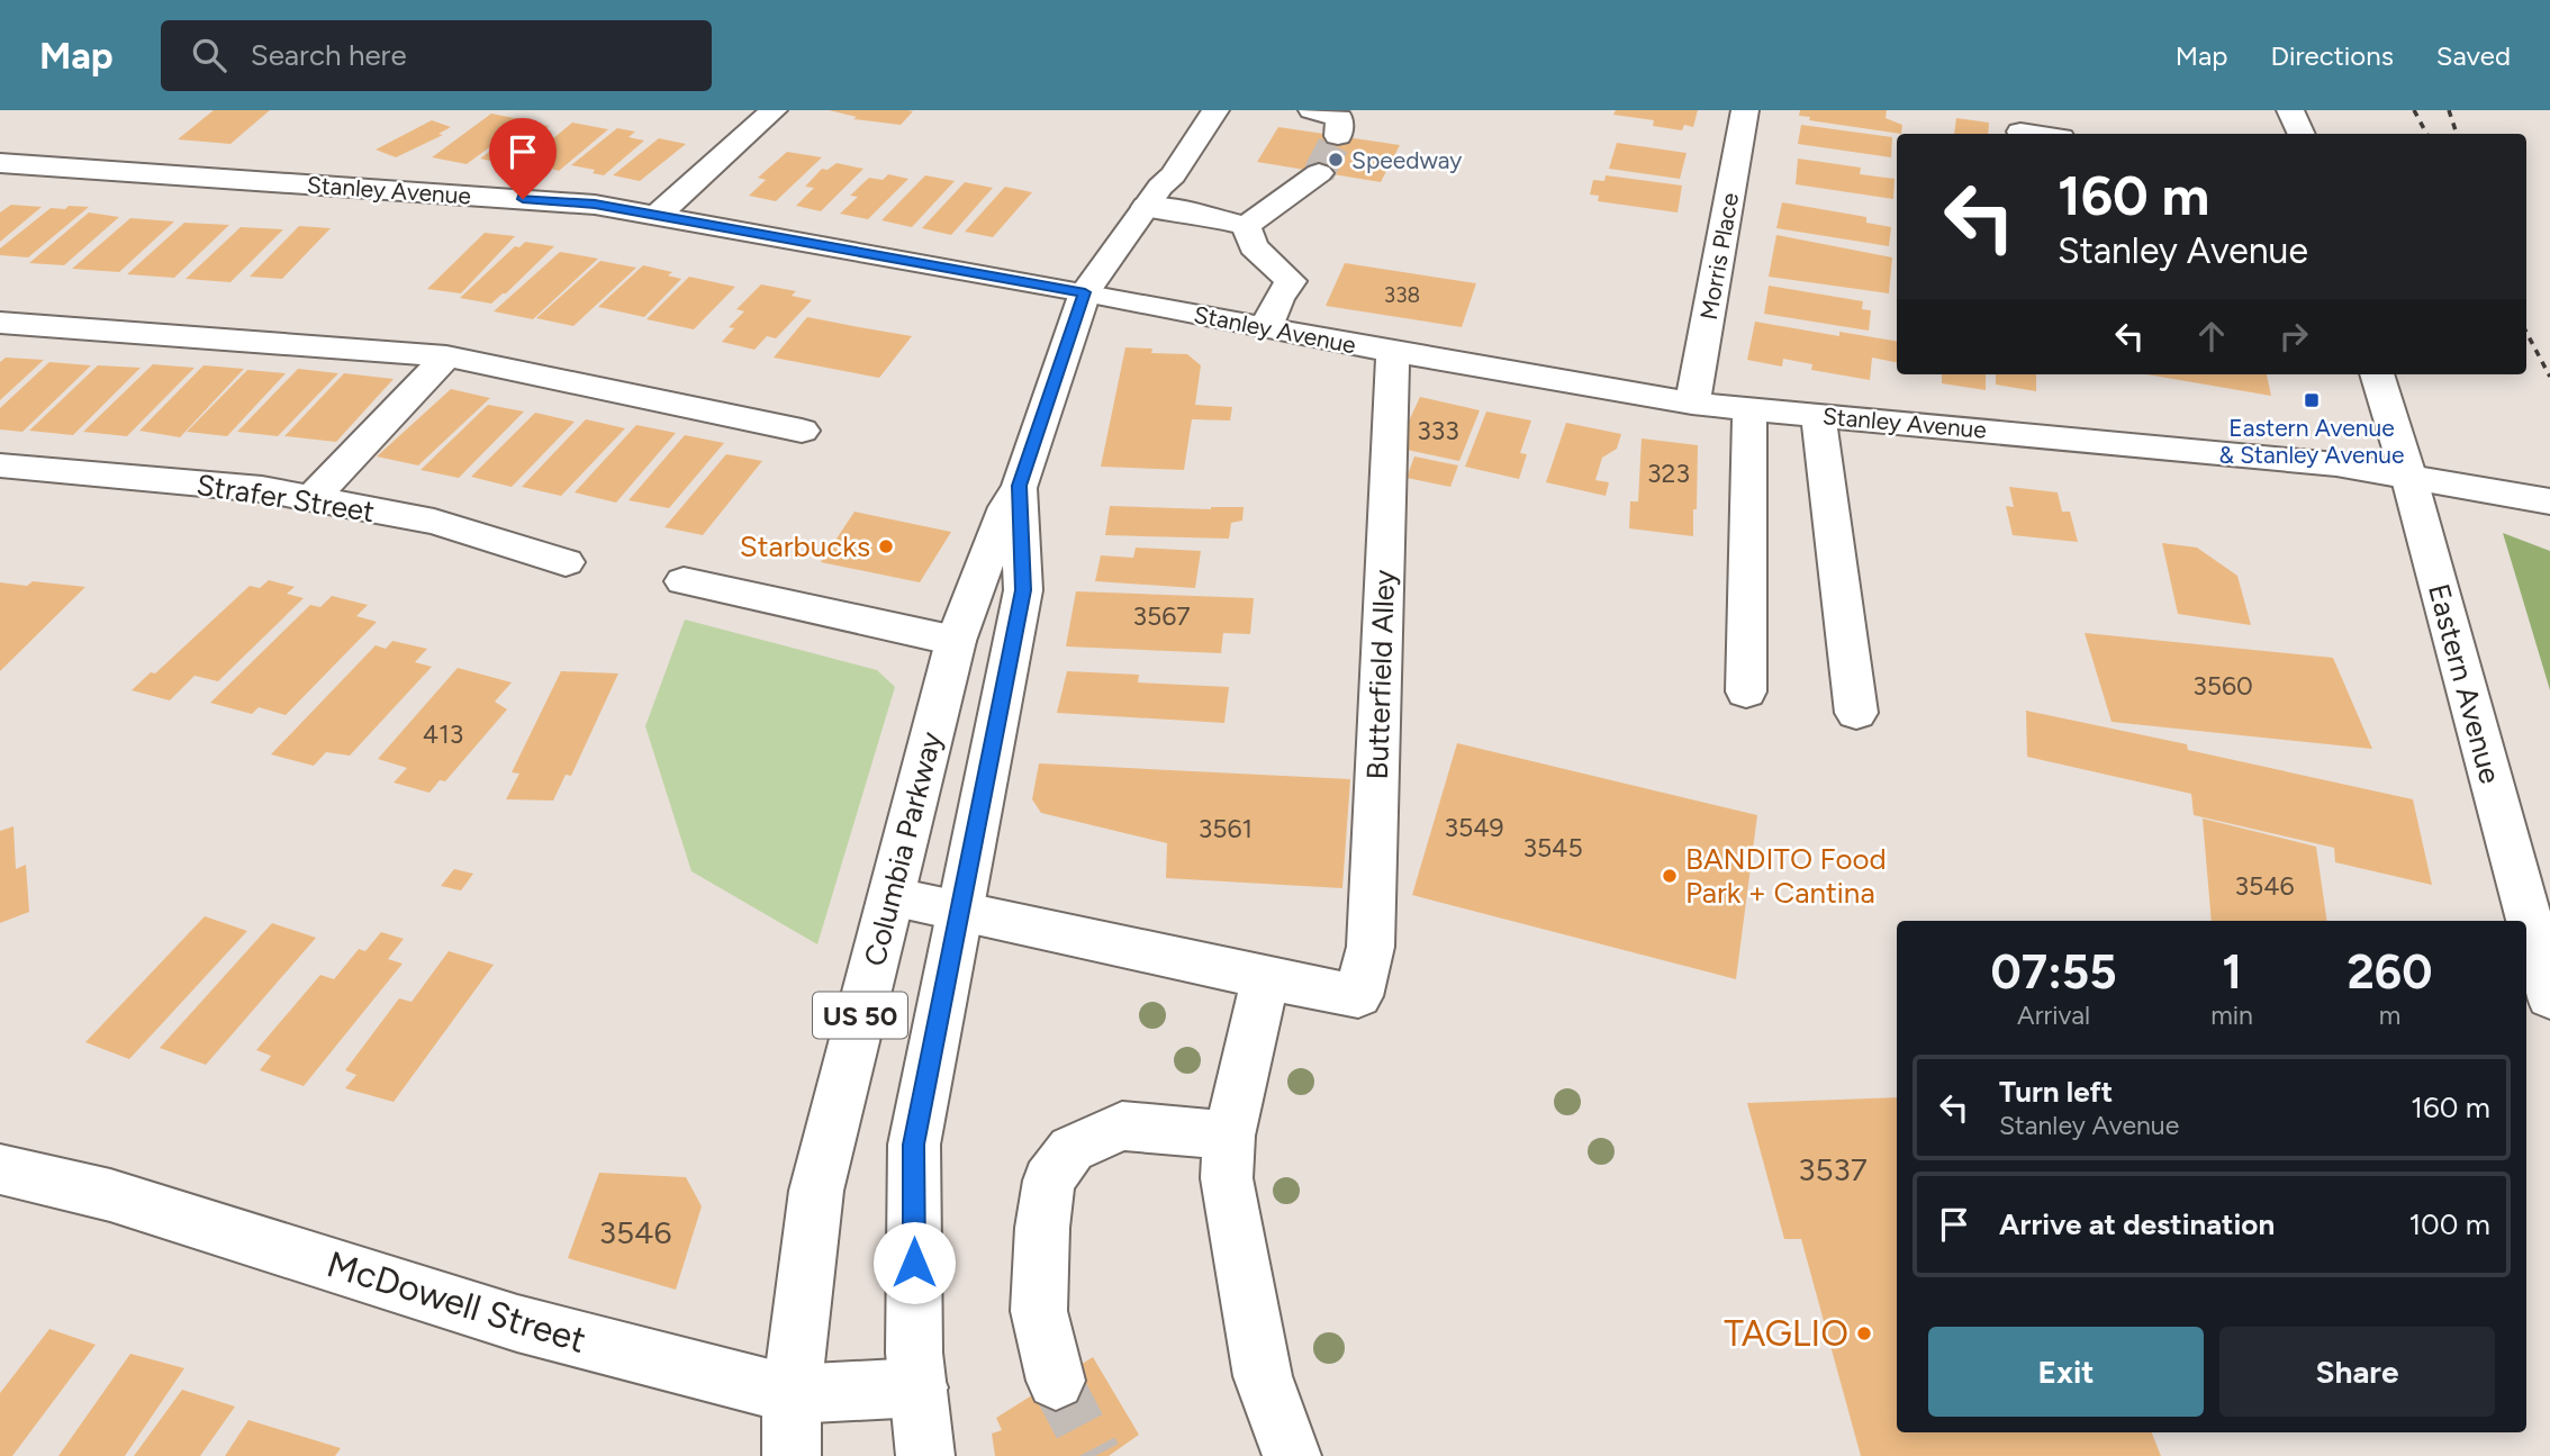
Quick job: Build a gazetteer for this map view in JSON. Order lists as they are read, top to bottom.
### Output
{
  "streets": {
    "main road": [
      "Stanley Avenue",
      "Morris Place",
      "Strafer Street",
      "Butterfield Alley",
      "Eastern Avenue",
      "Columbia Parkway",
      "US 50",
      "McDowell Street"
    ]
  },
  "crossings": [
    ["Stanley Avenue", "Morris Place"],
    ["Stanley Avenue", "Butterfield Alley"],
    ["Stanley Avenue", "Eastern Avenue"],
    ["Stanley Avenue", "Columbia Parkway"],
    ["Columbia Parkway", "McDowell Street"]
  ],
  "places": {
    "other": [
      "Speedway",
      "Starbucks",
      "BANDITO Food Park + Cantina",
      "TAGLIO"
    ],
    "transit": ["Eastern Avenue & Stanley Avenue"]
  },
  "house_numbers": [
    "338",
    "333",
    "323",
    "3567",
    "3560",
    "413",
    "3549",
    "3561",
    "3545",
    "3546",
    "3537",
    "3546"
  ],
  "page": {
    "header": "Map",
    "search": "Search here",
    "nav": ["Map", "Directions", "Saved"],
    "turn": ["160 m", "Stanley Avenue"],
    "eta": [
      "07:55",
      "Arrival",
      "1",
      "min",
      "260",
      "m"
    ],
    "list": [
      {
        "name": "Turn left",
        "note": "Stanley Avenue",
        "value": "160 m"
      },
      {
        "name": "Arrive at destination",
        "value": "100 m"
      }
    ],
    "buttons": ["Exit", "Share"]
  }
}
